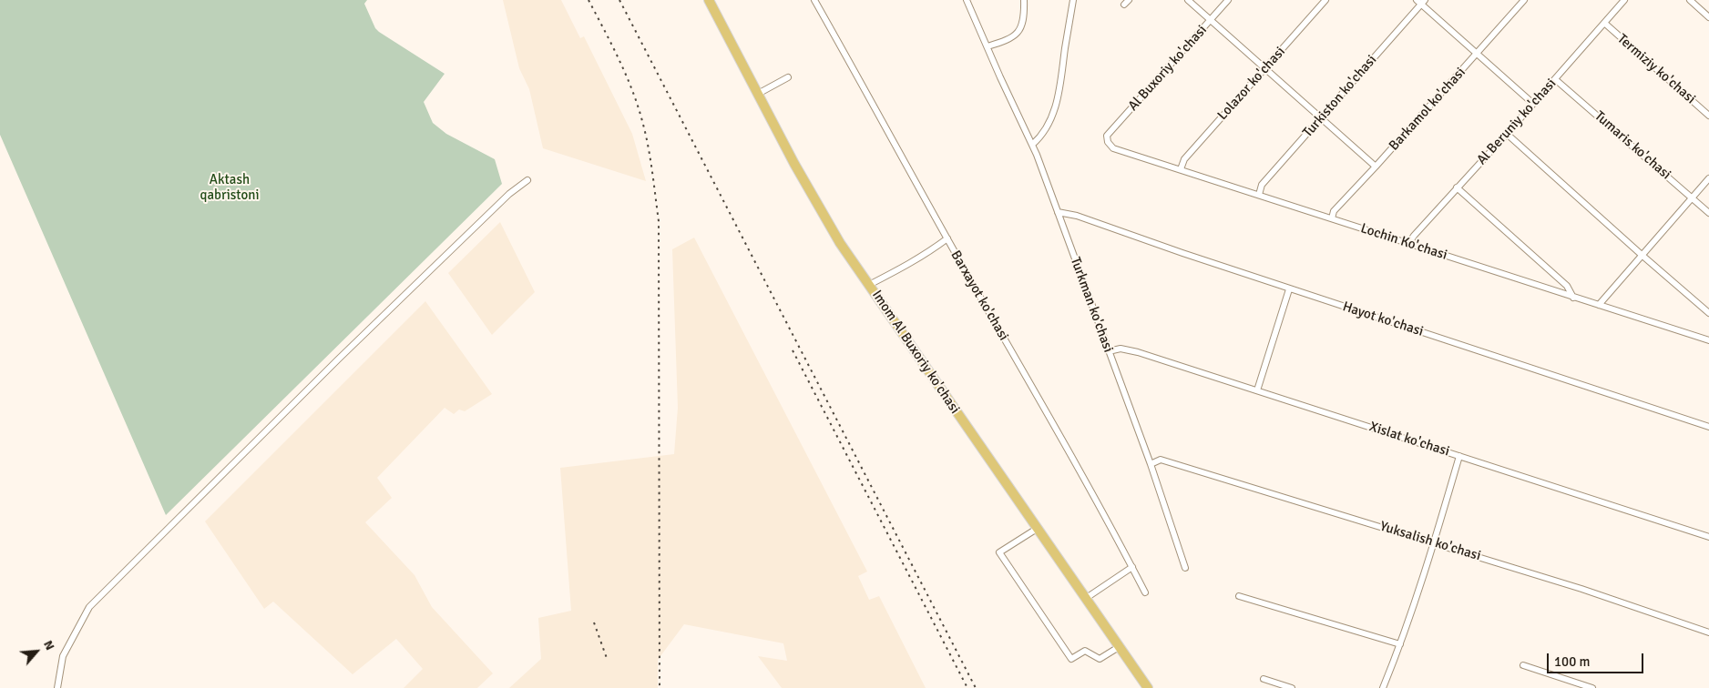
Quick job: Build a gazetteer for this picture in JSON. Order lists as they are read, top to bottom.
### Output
{
  "streets": {
    "main road": ["Imom Al Buxoriy ko'chasi"],
    "street": [
      "Al Buxoriy ko'chasi",
      "Termiziy ko'chasi",
      "Lolazor ko'chasi",
      "Turkiston ko'chasi",
      "Barkamol ko'chasi",
      "Al Beruniy ko'chasi",
      "Tumaris ko'chasi",
      "Lochin Ko'chasi",
      "Barxayot ko'chasi",
      "Turkman ko'chasi",
      "Hayot ko'chasi",
      "Xislat ko'chasi",
      "Yuksalish ko'chasi"
    ]
  },
  "crossings": [
    ["Al Buxoriy ko'chasi", "Lochin Ko'chasi"],
    ["Termiziy ko'chasi", "Al Beruniy ko'chasi"],
    ["Lolazor ko'chasi", "Lochin Ko'chasi"],
    ["Turkiston ko'chasi", "Lochin Ko'chasi"],
    ["Barkamol ko'chasi", "Lochin Ko'chasi"],
    ["Al Beruniy ko'chasi", "Tumaris ko'chasi"],
    ["Al Beruniy ko'chasi", "Lochin Ko'chasi"],
    ["Turkman ko'chasi", "Hayot ko'chasi"],
    ["Turkman ko'chasi", "Xislat ko'chasi"],
    ["Turkman ko'chasi", "Yuksalish ko'chasi"]
  ],
  "parks": ["Aktash qabristoni"],
  "scale_bar": "100 m",
  "north": "top right"
}
